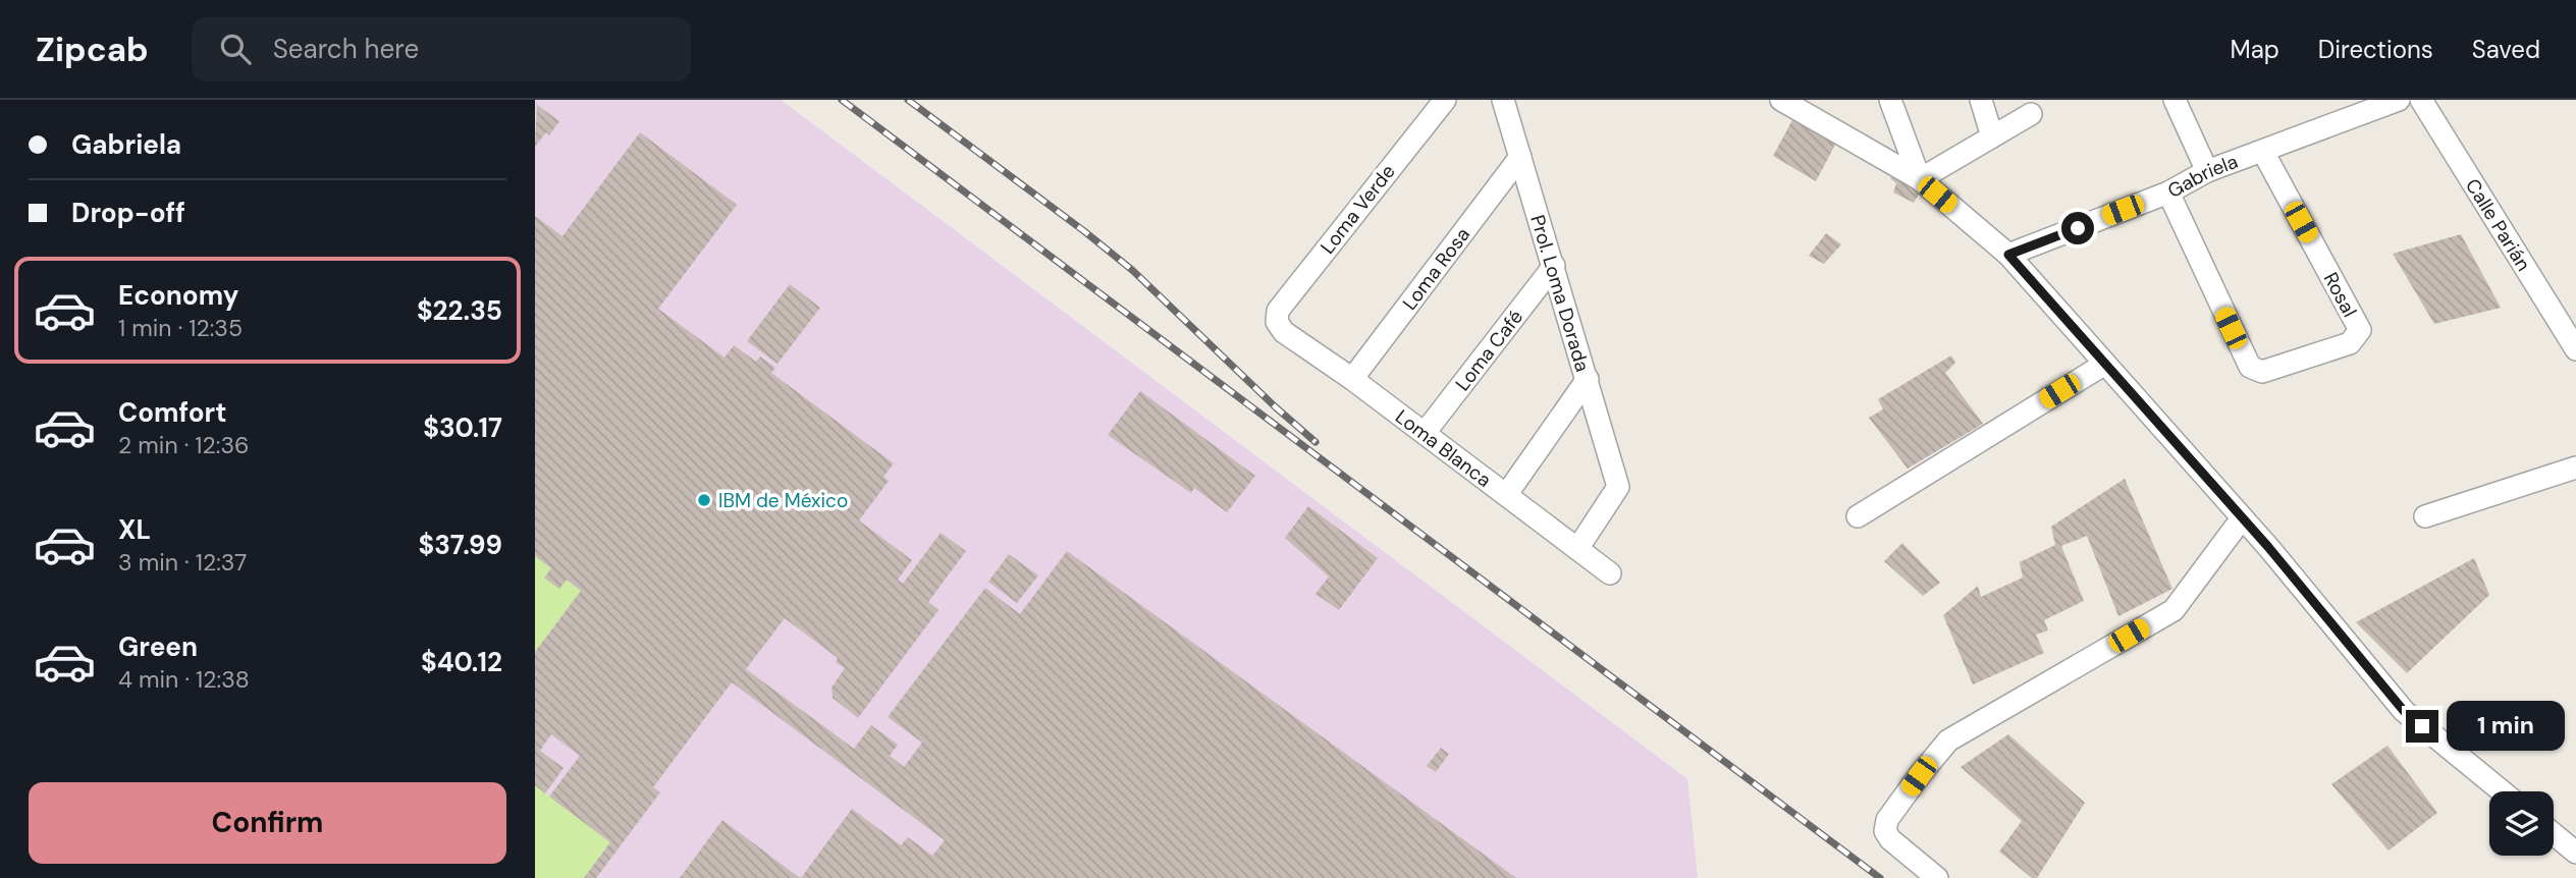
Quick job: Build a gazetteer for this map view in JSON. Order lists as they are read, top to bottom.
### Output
{
  "streets": {
    "street": [
      "Gabriela",
      "Loma Verde",
      "Calle Parián",
      "Loma Rosa",
      "Prol. Loma Dorada",
      "Rosal",
      "Loma Café",
      "Loma Blanca"
    ]
  },
  "crossings": [
    ["Gabriela", "Rosal"],
    ["Loma Verde", "Loma Blanca"],
    ["Loma Rosa", "Prol. Loma Dorada"],
    ["Loma Rosa", "Loma Blanca"],
    ["Prol. Loma Dorada", "Loma Café"],
    ["Prol. Loma Dorada", "Loma Blanca"],
    ["Loma Café", "Loma Blanca"]
  ],
  "places": ["IBM de México"],
  "page": {
    "header": "Zipcab",
    "search": "Search here",
    "nav": ["Map", "Directions", "Saved"],
    "banner": ["Gabriela", "Drop-off"],
    "list": [
      {
        "name": "Economy",
        "note": "1 min · 12:35",
        "value": "$22.35"
      },
      {
        "name": "Comfort",
        "note": "2 min · 12:36",
        "value": "$30.17"
      },
      {
        "name": "XL",
        "note": "3 min · 12:37",
        "value": "$37.99"
      },
      {
        "name": "Green",
        "note": "4 min · 12:38",
        "value": "$40.12"
      }
    ],
    "bubble": "1 min",
    "buttons": "Confirm"
  }
}
